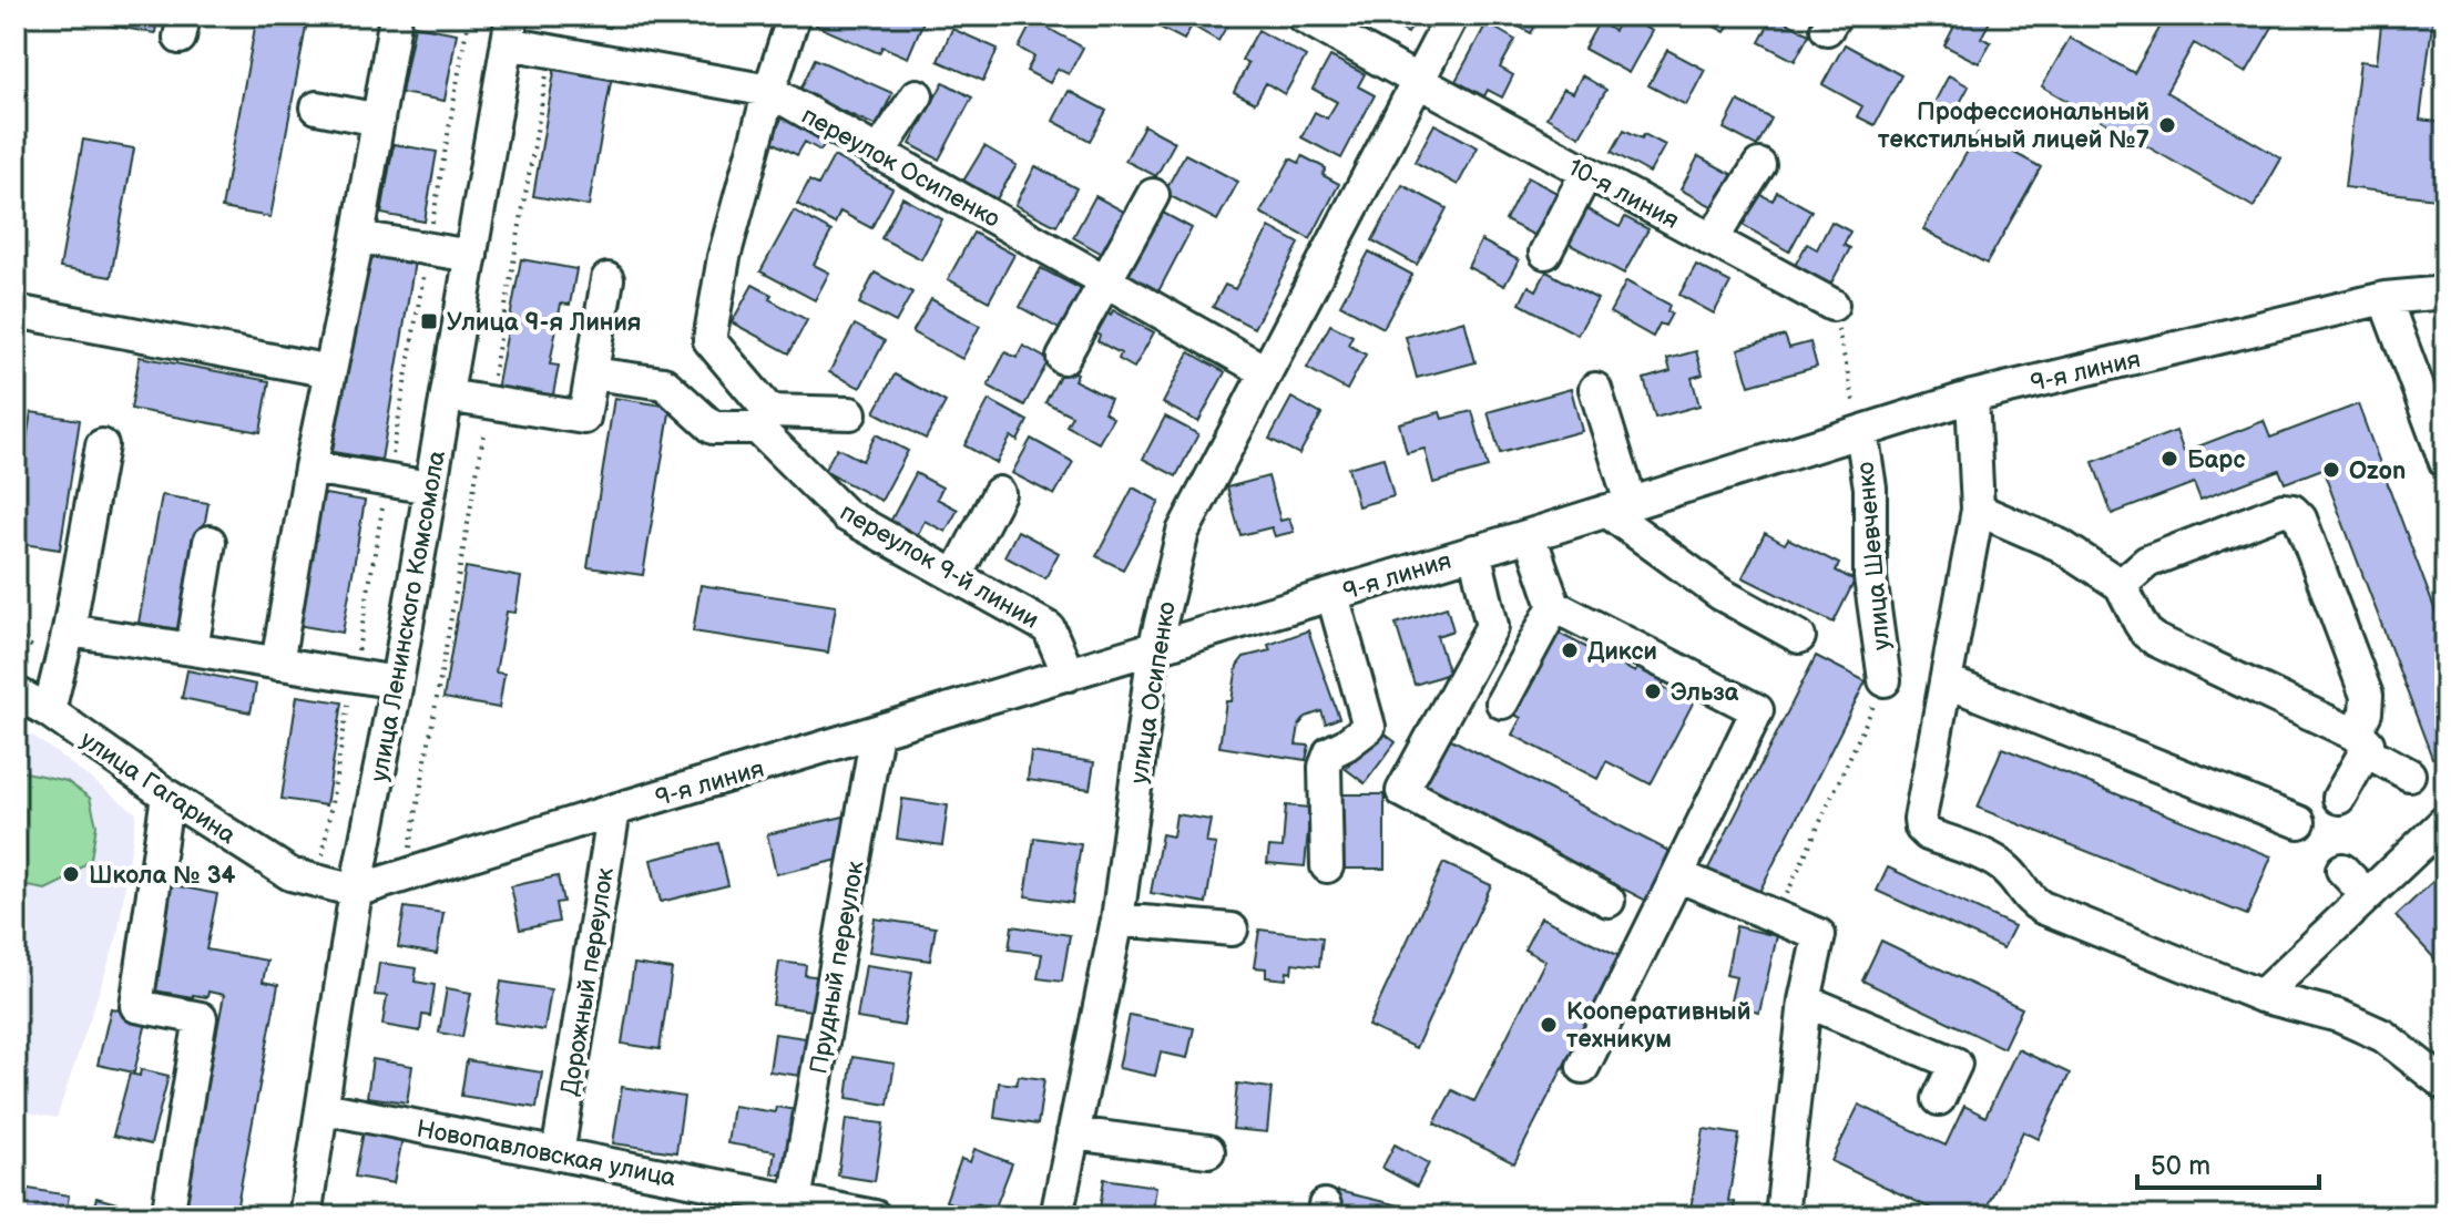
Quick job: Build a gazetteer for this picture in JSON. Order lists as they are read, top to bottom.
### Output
{
  "streets": {
    "street": [
      "переулок Осипенко",
      "10-я линия",
      "9-я линия",
      "улица Шевченко",
      "переулок 9-й линии",
      "улица Ленинского Комсомола",
      "улица Осипенко",
      "улица Гагарина",
      "Прудный переулок",
      "Дорожный переулок",
      "Новопавловская улица"
    ]
  },
  "crossings": [
    ["переулок Осипенко", "переулок 9-й линии"],
    ["переулок Осипенко", "улица Ленинского Комсомола"],
    ["переулок Осипенко", "улица Осипенко"],
    ["10-я линия", "улица Осипенко"],
    ["9-я линия", "улица Шевченко"],
    ["9-я линия", "переулок 9-й линии"],
    ["9-я линия", "улица Ленинского Комсомола"],
    ["9-я линия", "улица Осипенко"],
    ["9-я линия", "улица Гагарина"],
    ["9-я линия", "Прудный переулок"],
    ["9-я линия", "Дорожный переулок"],
    ["улица Ленинского Комсомола", "улица Гагарина"],
    ["улица Ленинского Комсомола", "Новопавловская улица"],
    ["Прудный переулок", "Новопавловская улица"],
    ["Дорожный переулок", "Новопавловская улица"]
  ],
  "places": {
    "other": [
      "Профессиональный текстильный лицей №7",
      "Барс",
      "Ozon",
      "Дикси",
      "Эльза",
      "Школа № 34",
      "Кооперативный техникум"
    ],
    "transit": ["Улица 9-я Линия"]
  },
  "scale_bar": "50 m"
}
